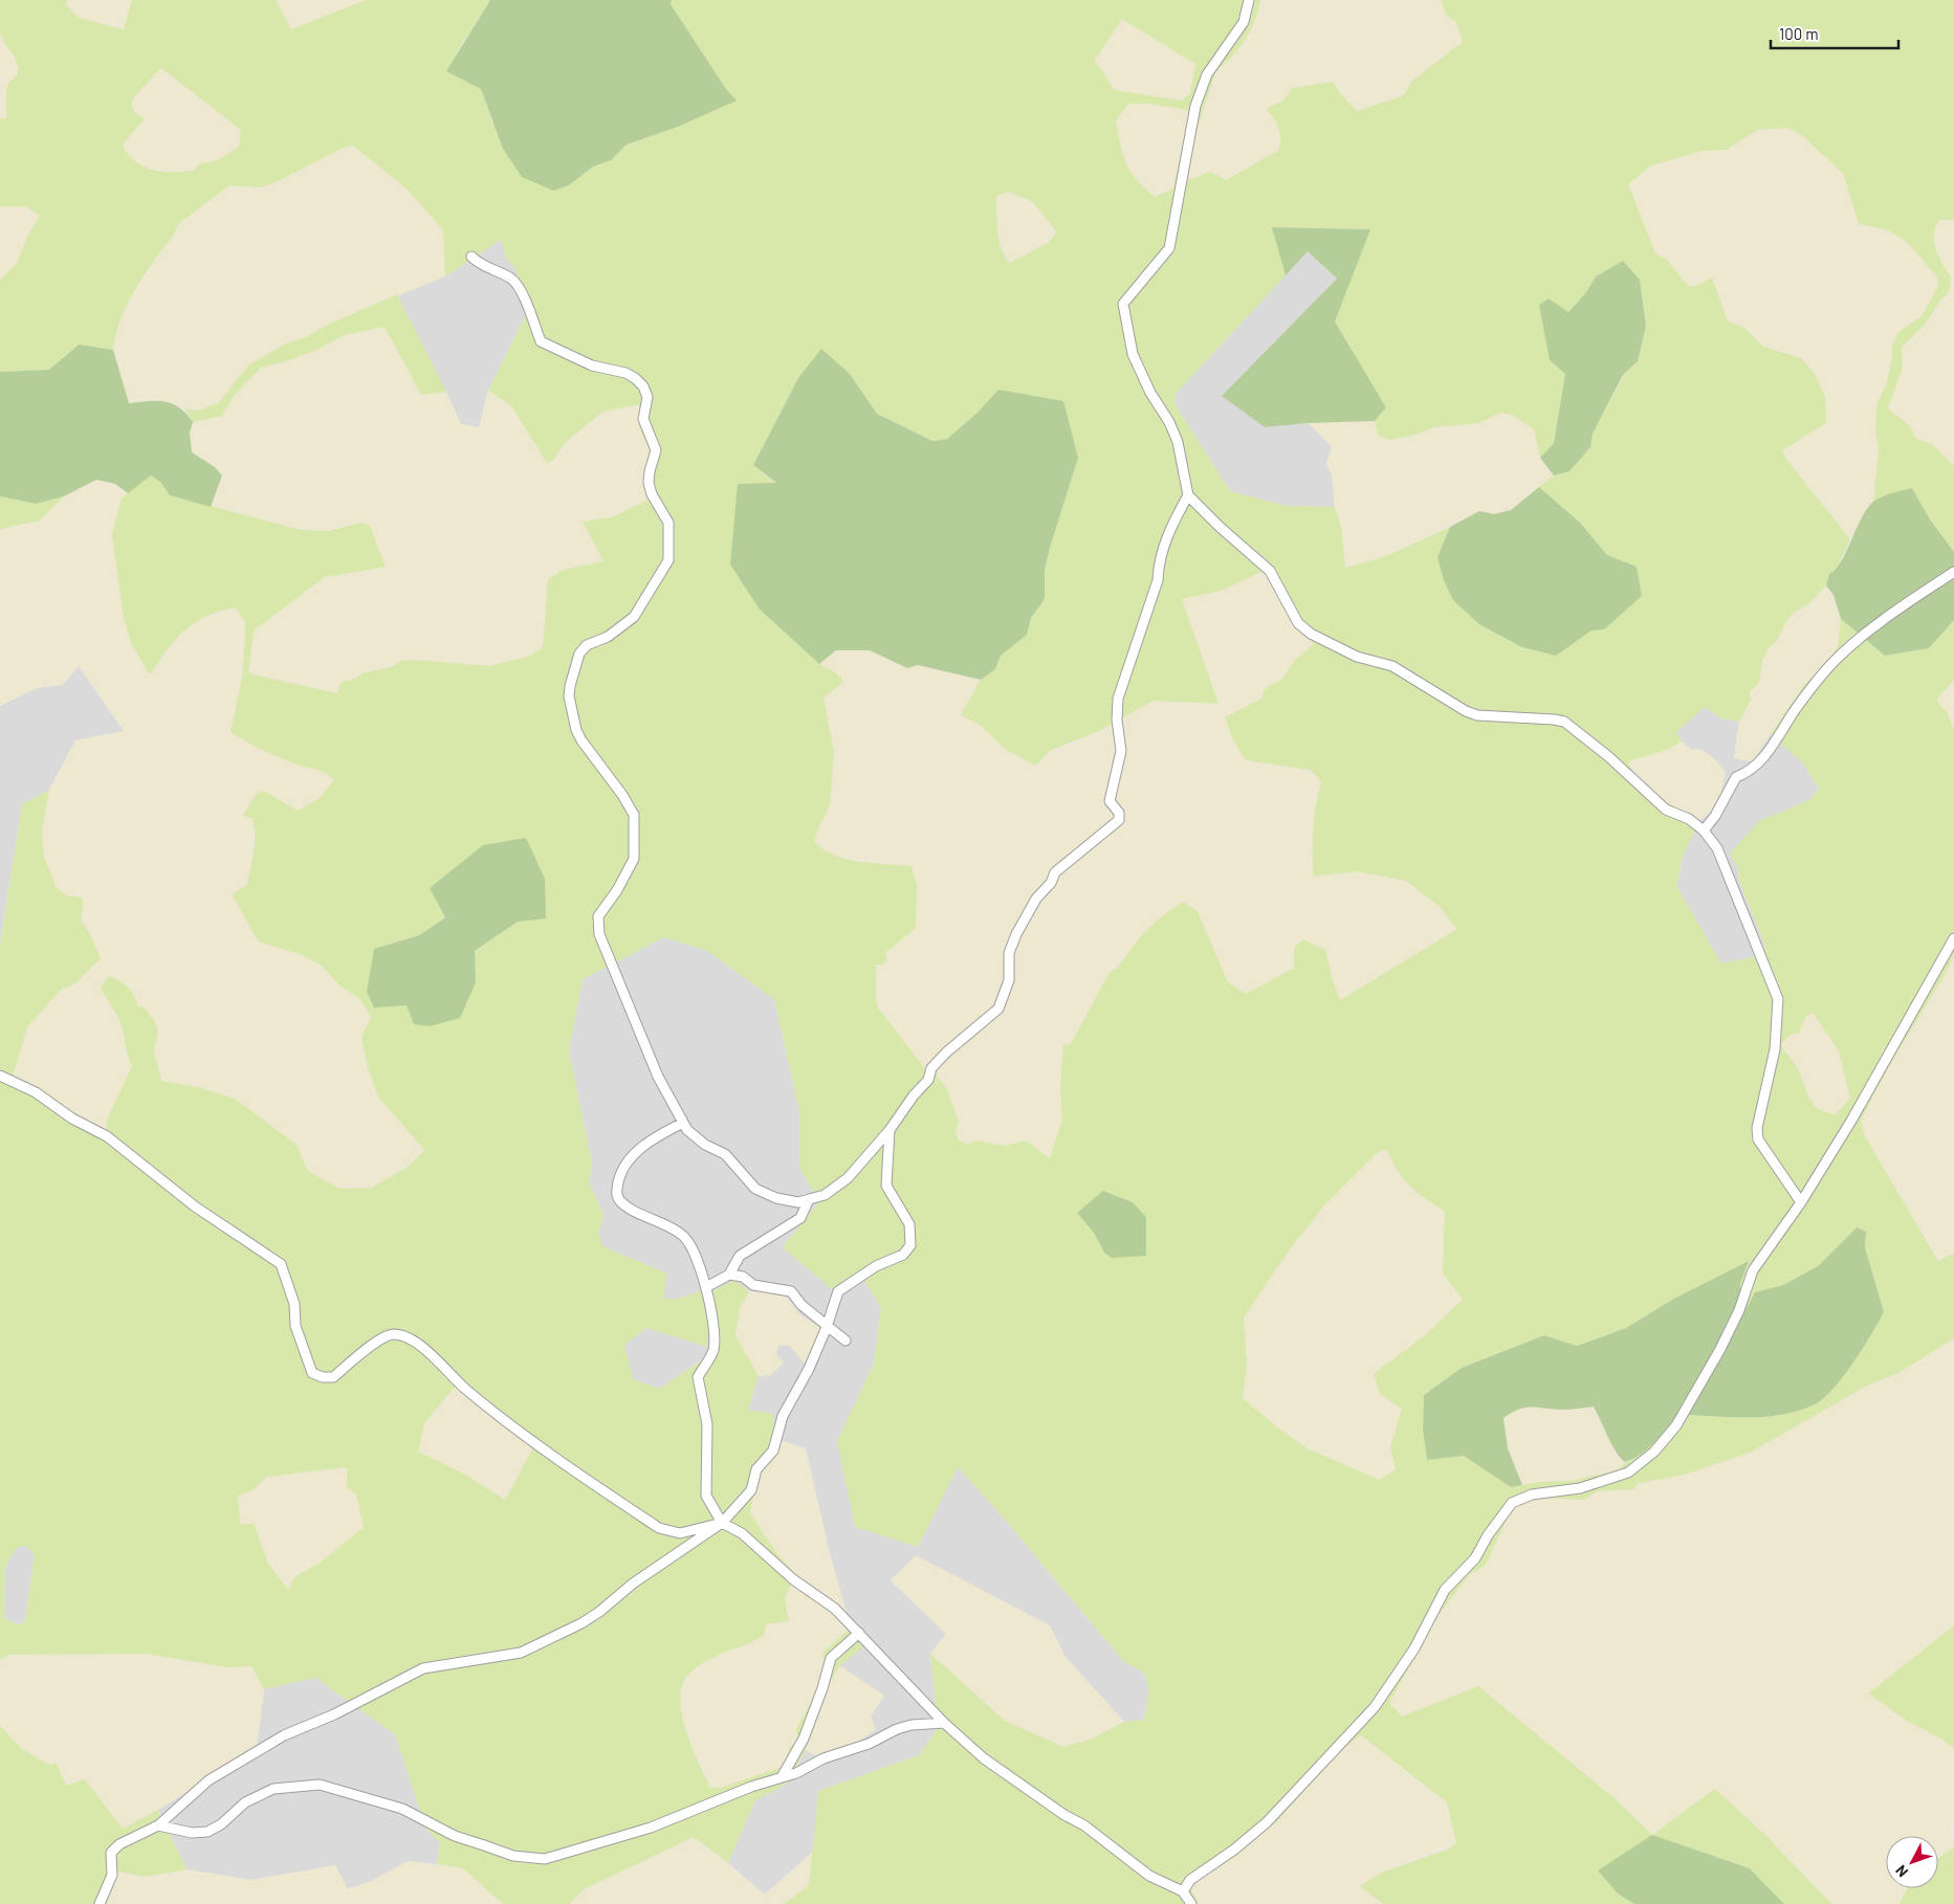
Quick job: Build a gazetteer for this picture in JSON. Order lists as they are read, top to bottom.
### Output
{
  "scale_bar": "100 m",
  "north": "bottom left"
}
